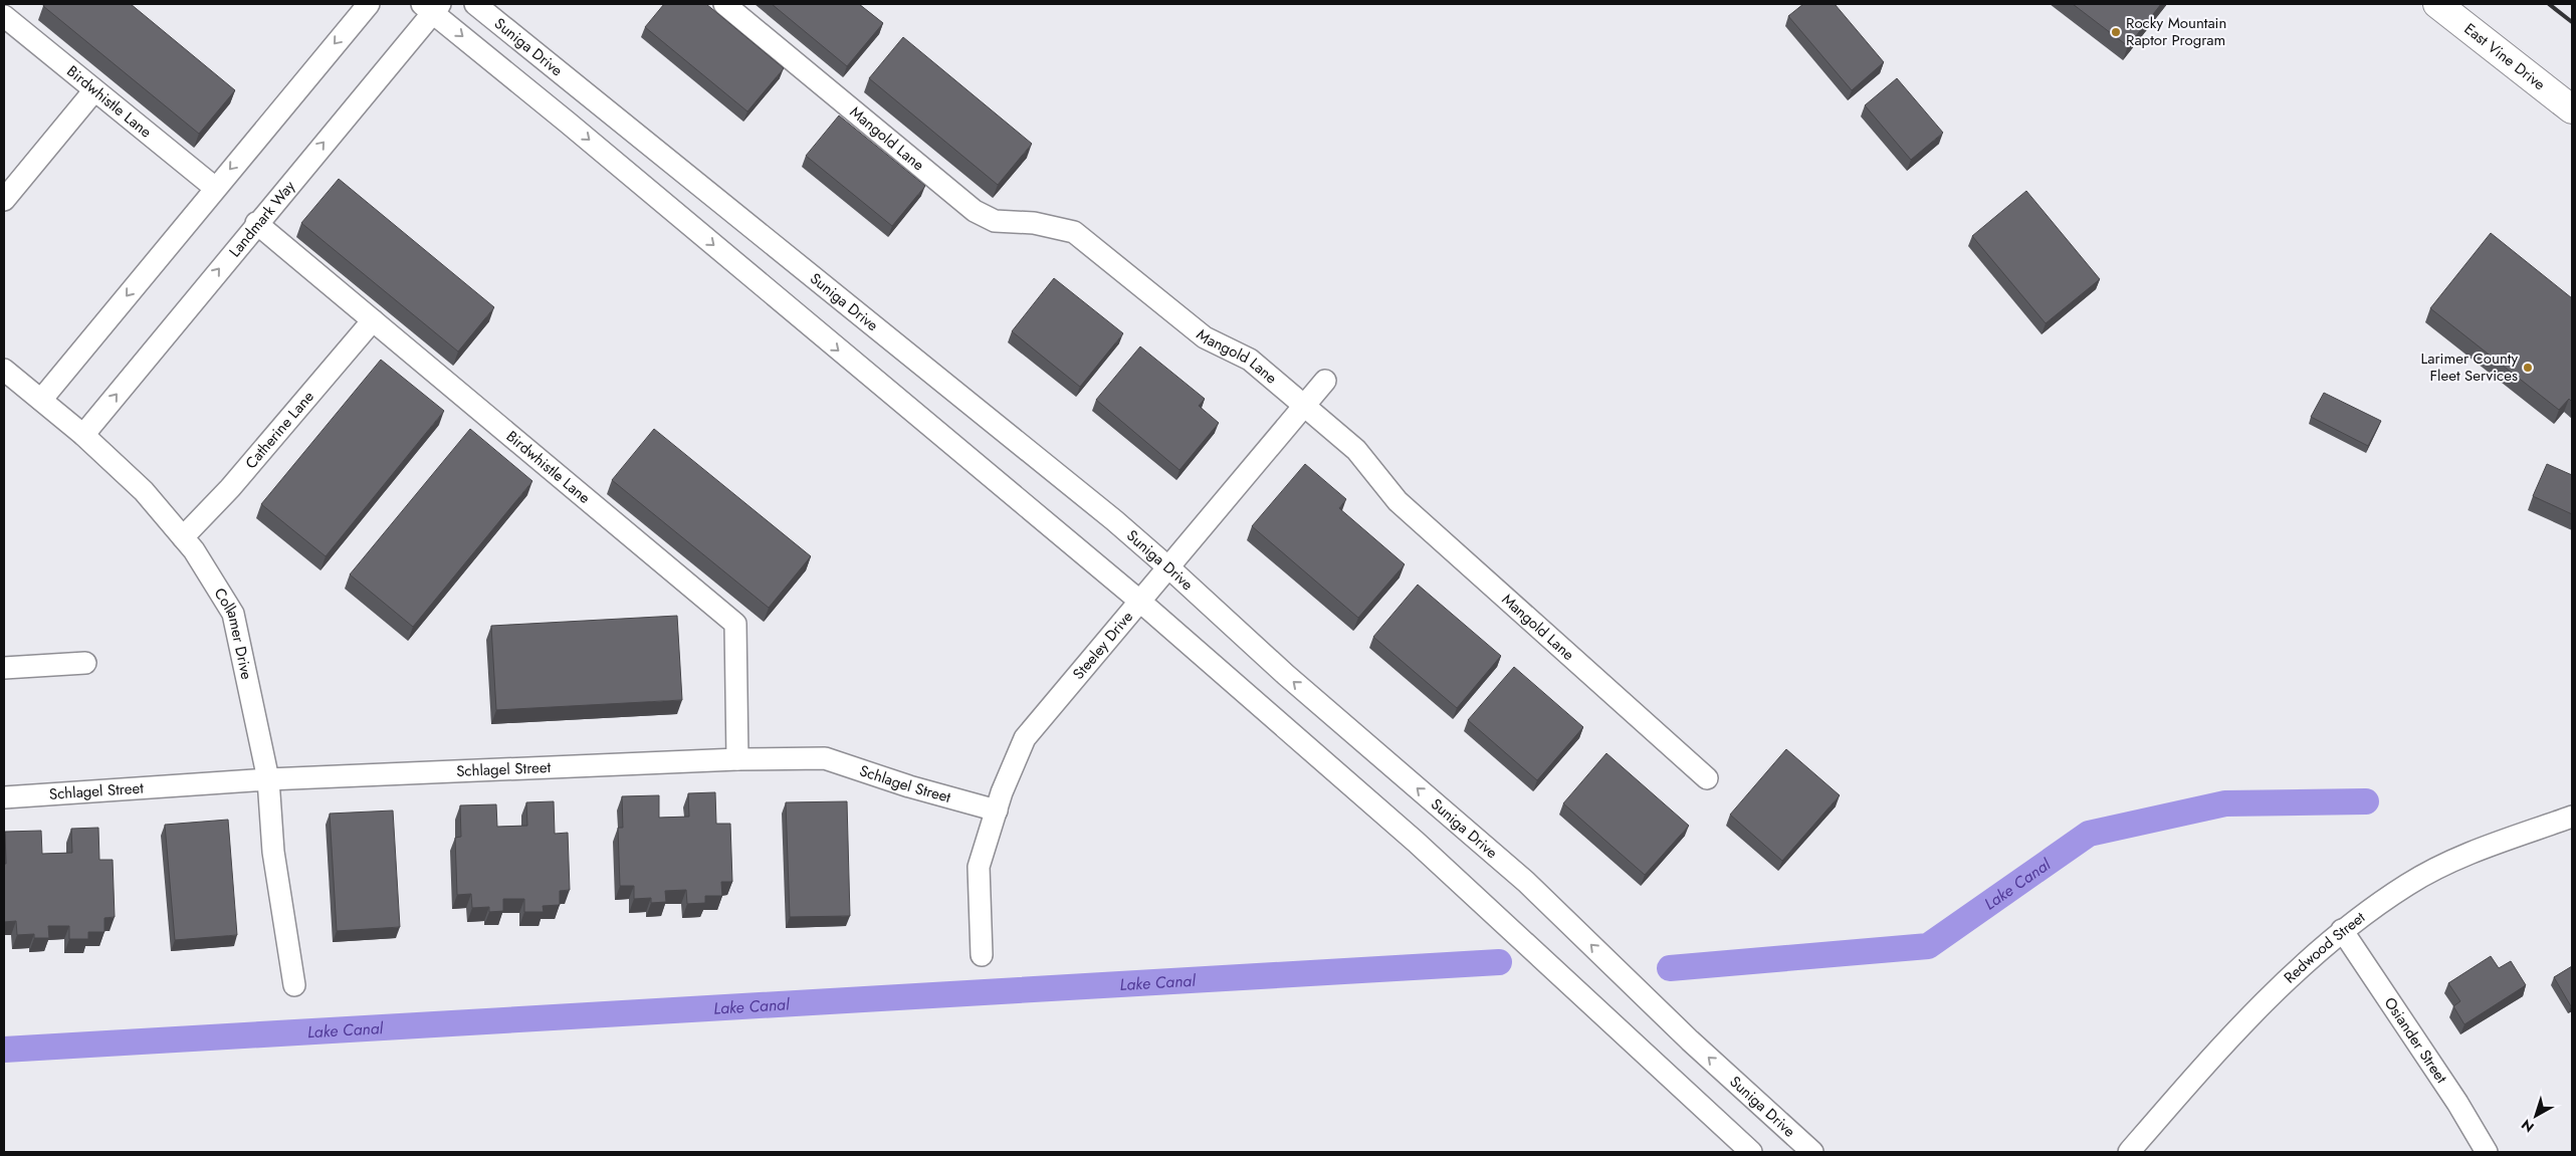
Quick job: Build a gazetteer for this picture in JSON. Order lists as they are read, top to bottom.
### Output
{
  "streets": {
    "main road": ["East Vine Drive"],
    "street": [
      "Suniga Drive",
      "Birdwhistle Lane",
      "Mangold Lane",
      "Landmark Way",
      "Catherine Lane",
      "Collamer Drive",
      "Steeley Drive",
      "Schlagel Street",
      "Redwood Street",
      "Osiander Street"
    ]
  },
  "crossings": [
    ["Suniga Drive", "Steeley Drive"],
    ["Birdwhistle Lane", "Landmark Way"],
    ["Birdwhistle Lane", "Catherine Lane"],
    ["Birdwhistle Lane", "Schlagel Street"],
    ["Mangold Lane", "Steeley Drive"],
    ["Landmark Way", "Collamer Drive"],
    ["Catherine Lane", "Collamer Drive"],
    ["Collamer Drive", "Schlagel Street"],
    ["Steeley Drive", "Schlagel Street"],
    ["Redwood Street", "Osiander Street"]
  ],
  "water": ["Lake Canal"],
  "places": ["Rocky Mountain Raptor Program", "Larimer County Fleet Services"],
  "north": "bottom left"
}
